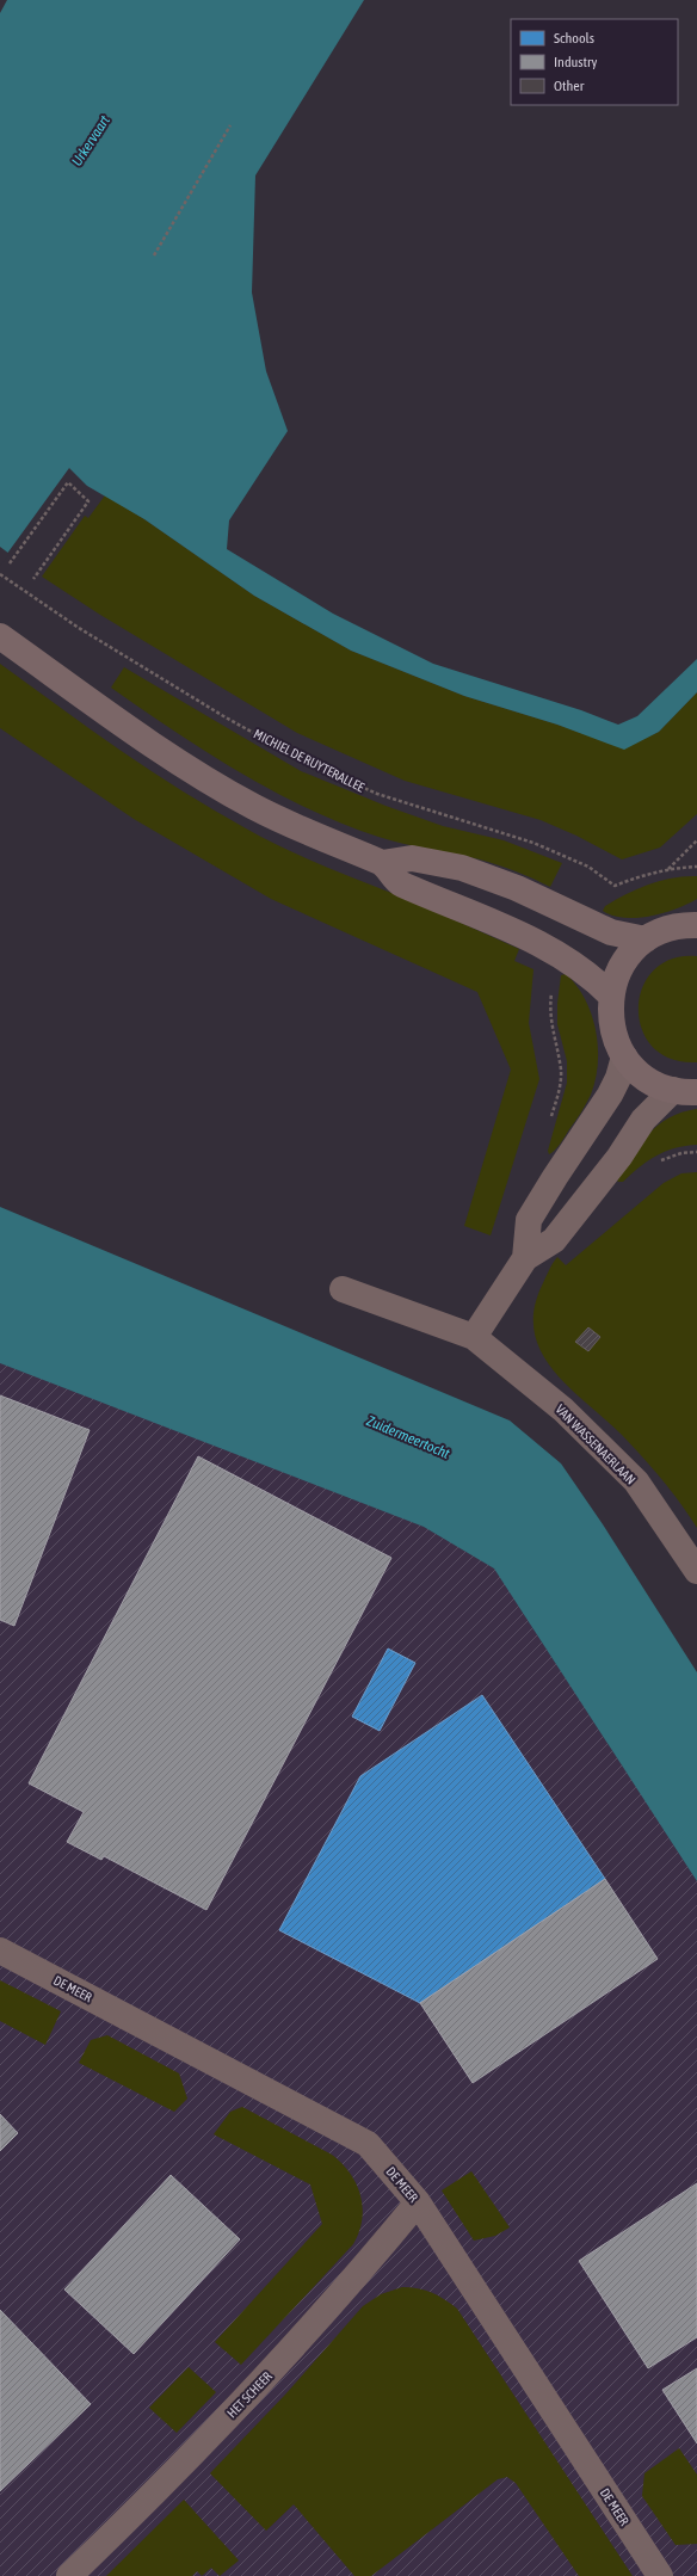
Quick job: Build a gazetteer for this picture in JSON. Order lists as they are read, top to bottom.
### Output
{
  "streets": {
    "street": ["VAN WASSENAERLAAN", "DE MEER", "HET SCHEER"],
    "path": ["MICHIEL DE RUYTERALLEE"]
  },
  "crossings": [
    ["DE MEER", "HET SCHEER"]
  ],
  "water": ["Urkervaart", "Zuidermeertocht"],
  "legend": ["Schools", "Industry", "Other"]
}
